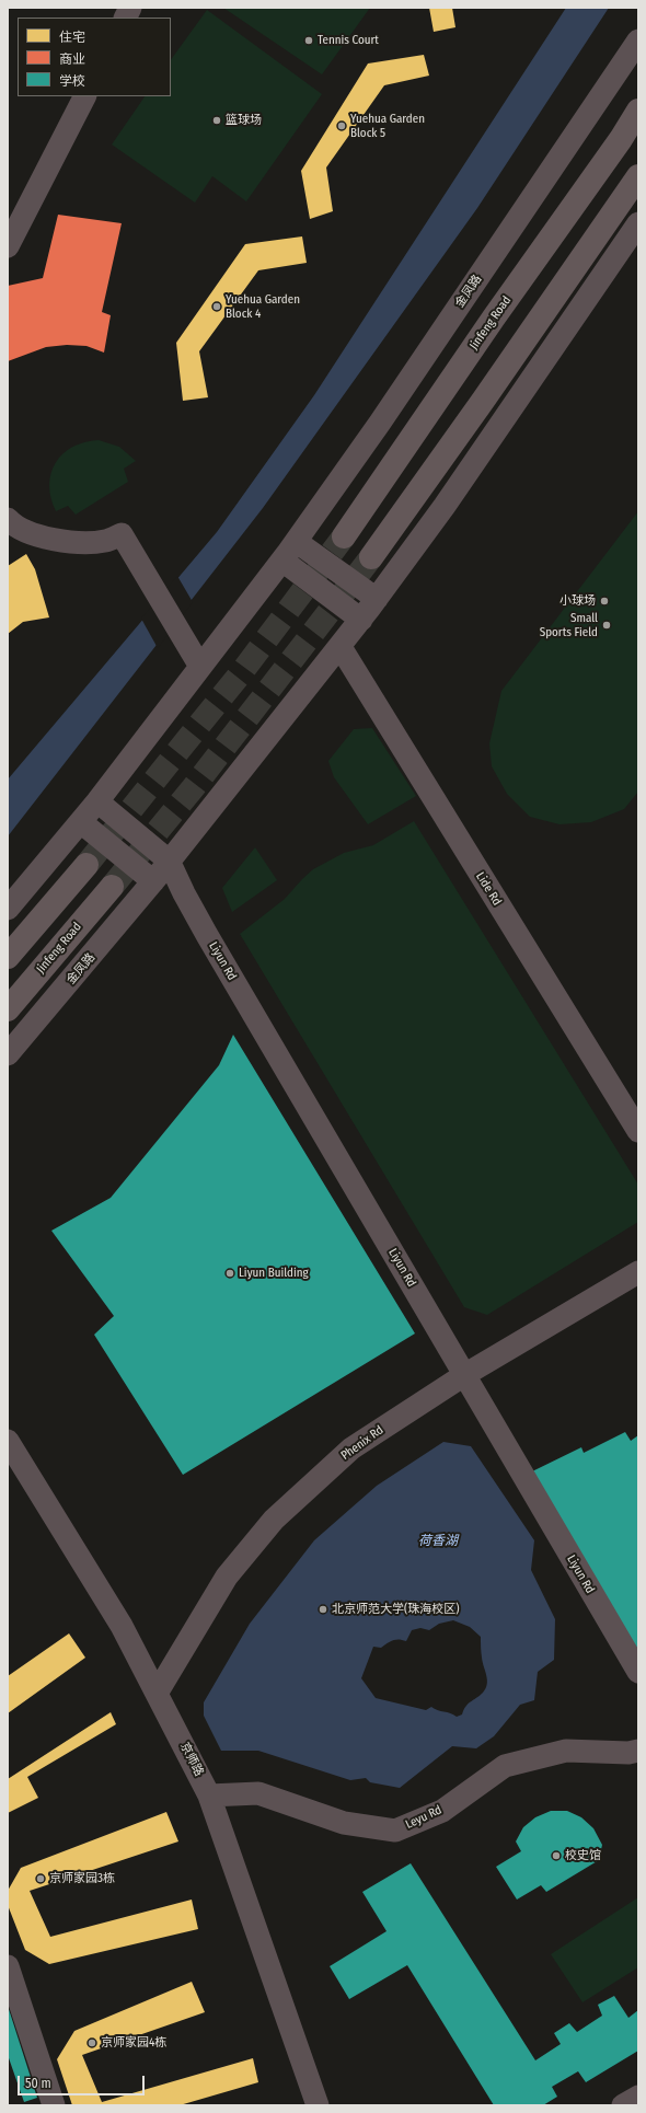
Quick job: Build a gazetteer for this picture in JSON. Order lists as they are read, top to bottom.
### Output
{
  "streets": {
    "highway": ["Jinfeng Road"],
    "street": [
      "金凤路",
      "Lide Rd",
      "Liyun Rd",
      "Phenix Rd",
      "京师路",
      "Leyu Rd"
    ]
  },
  "crossings": [
    ["金凤路", "Lide Rd"],
    ["金凤路", "Liyun Rd"],
    ["Liyun Rd", "Phenix Rd"],
    ["Phenix Rd", "京师路"],
    ["京师路", "Leyu Rd"]
  ],
  "water": ["荷香湖"],
  "places": [
    "Tennis Court",
    "篮球场",
    "Yuehua Garden Block 5",
    "Yuehua Garden Block 4",
    "小球场",
    "Small Sports Field",
    "Liyun Building",
    "北京师范大学(珠海校区)",
    "校史馆",
    "京师家园3栋",
    "京师家园4栋"
  ],
  "legend": ["住宅", "商业", "学校"],
  "scale_bar": "50 m"
}
